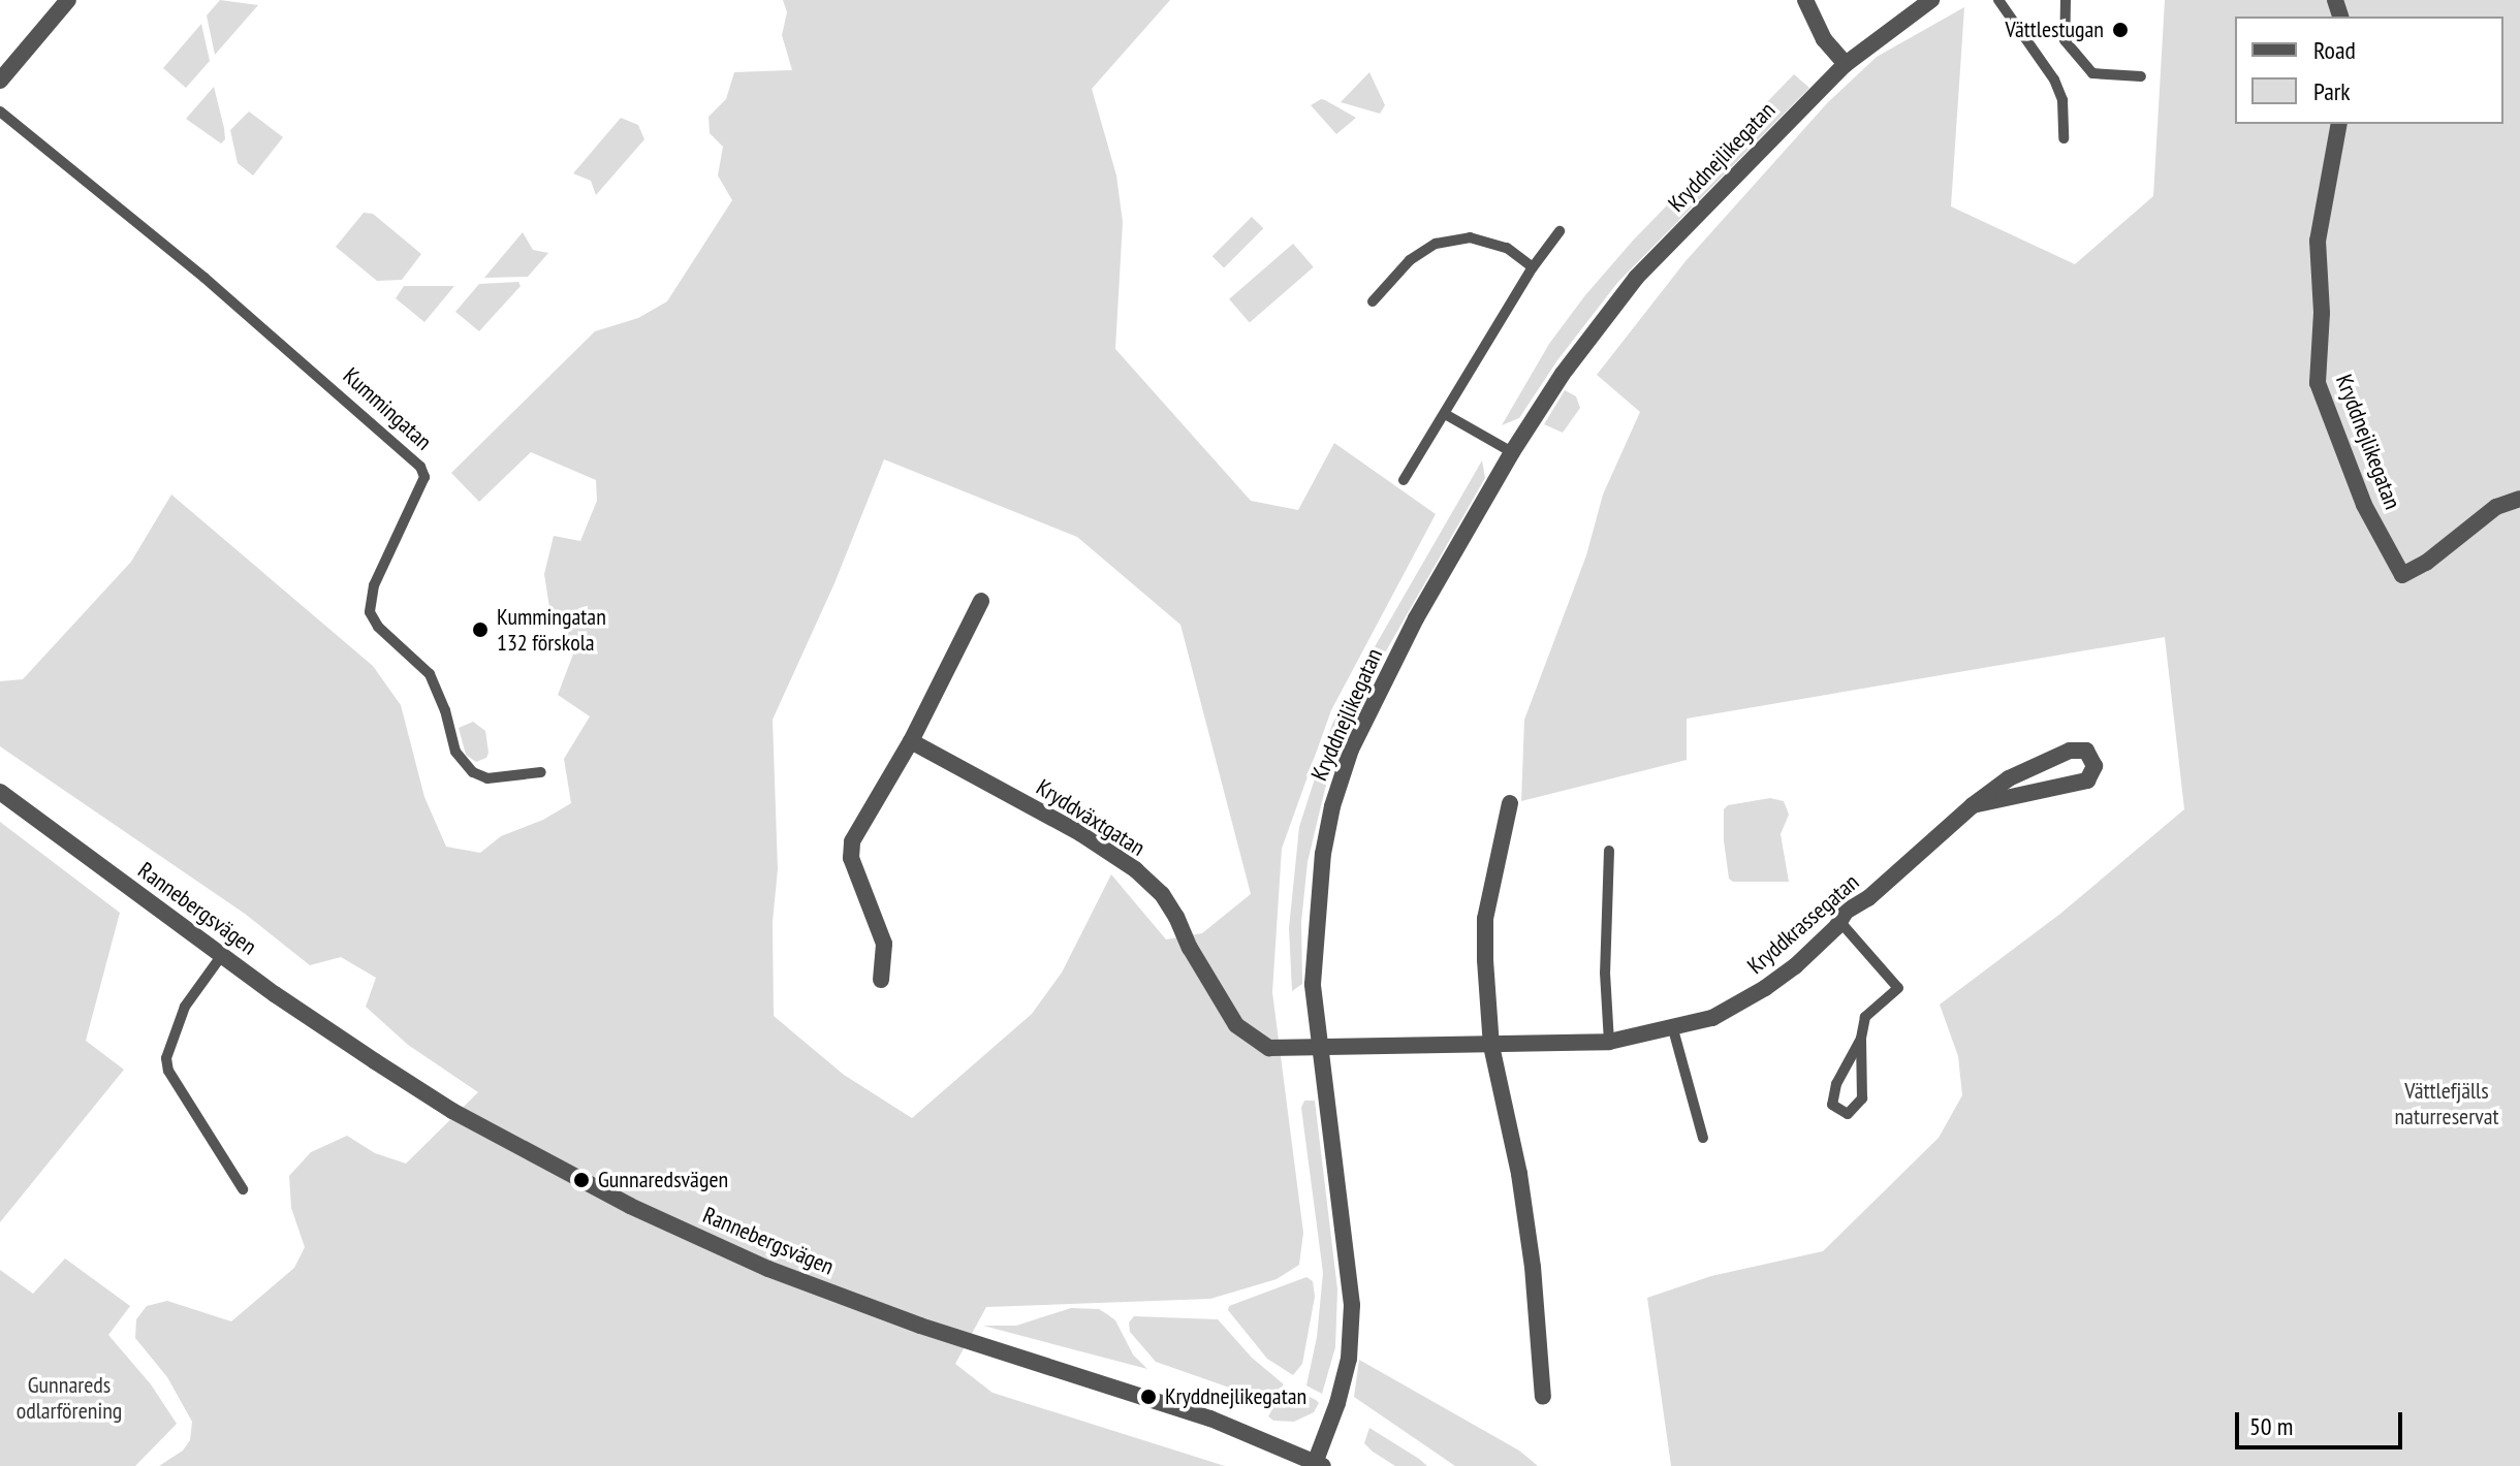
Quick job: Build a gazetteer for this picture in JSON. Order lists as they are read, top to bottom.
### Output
{
  "streets": {
    "street": [
      "Kryddnejlikegatan",
      "Kryddväxtgatan",
      "Rannebergsvägen",
      "Kryddkrassegatan"
    ],
    "lane": ["Kummingatan"]
  },
  "crossings": [
    ["Kryddnejlikegatan", "Kryddväxtgatan"],
    ["Kryddnejlikegatan", "Rannebergsvägen"],
    ["Kryddnejlikegatan", "Kryddkrassegatan"],
    ["Kryddväxtgatan", "Kryddkrassegatan"]
  ],
  "parks": ["Vättlefjälls naturreservat", "Gunnareds odlarförening"],
  "places": [
    "Vättlestugan",
    "Kummingatan 132 förskola",
    "Gunnaredsvägen",
    "Kryddnejlikegatan"
  ],
  "legend": ["Road", "Park"],
  "scale_bar": "50 m"
}
